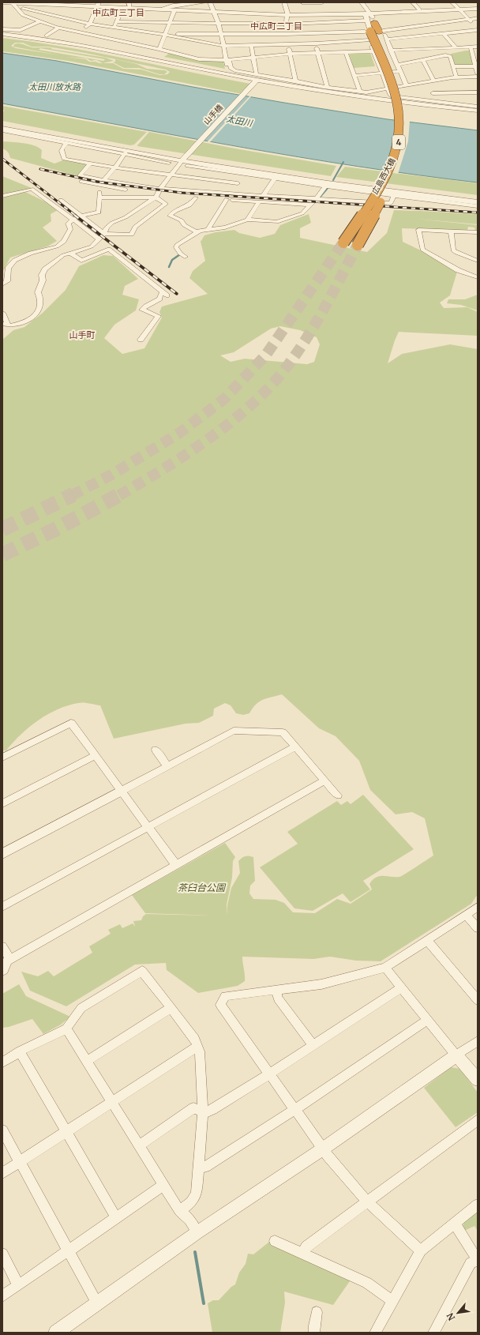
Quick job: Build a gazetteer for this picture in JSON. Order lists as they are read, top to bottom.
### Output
{
  "streets": {
    "highway": ["4", "広島西大橋"],
    "street": ["山手橋"]
  },
  "districts": ["中広町三丁目", "中広町二丁目", "山手町"],
  "water": ["太田川放水路", "太田川"],
  "parks": ["茶臼台公園"],
  "north": "bottom left"
}
